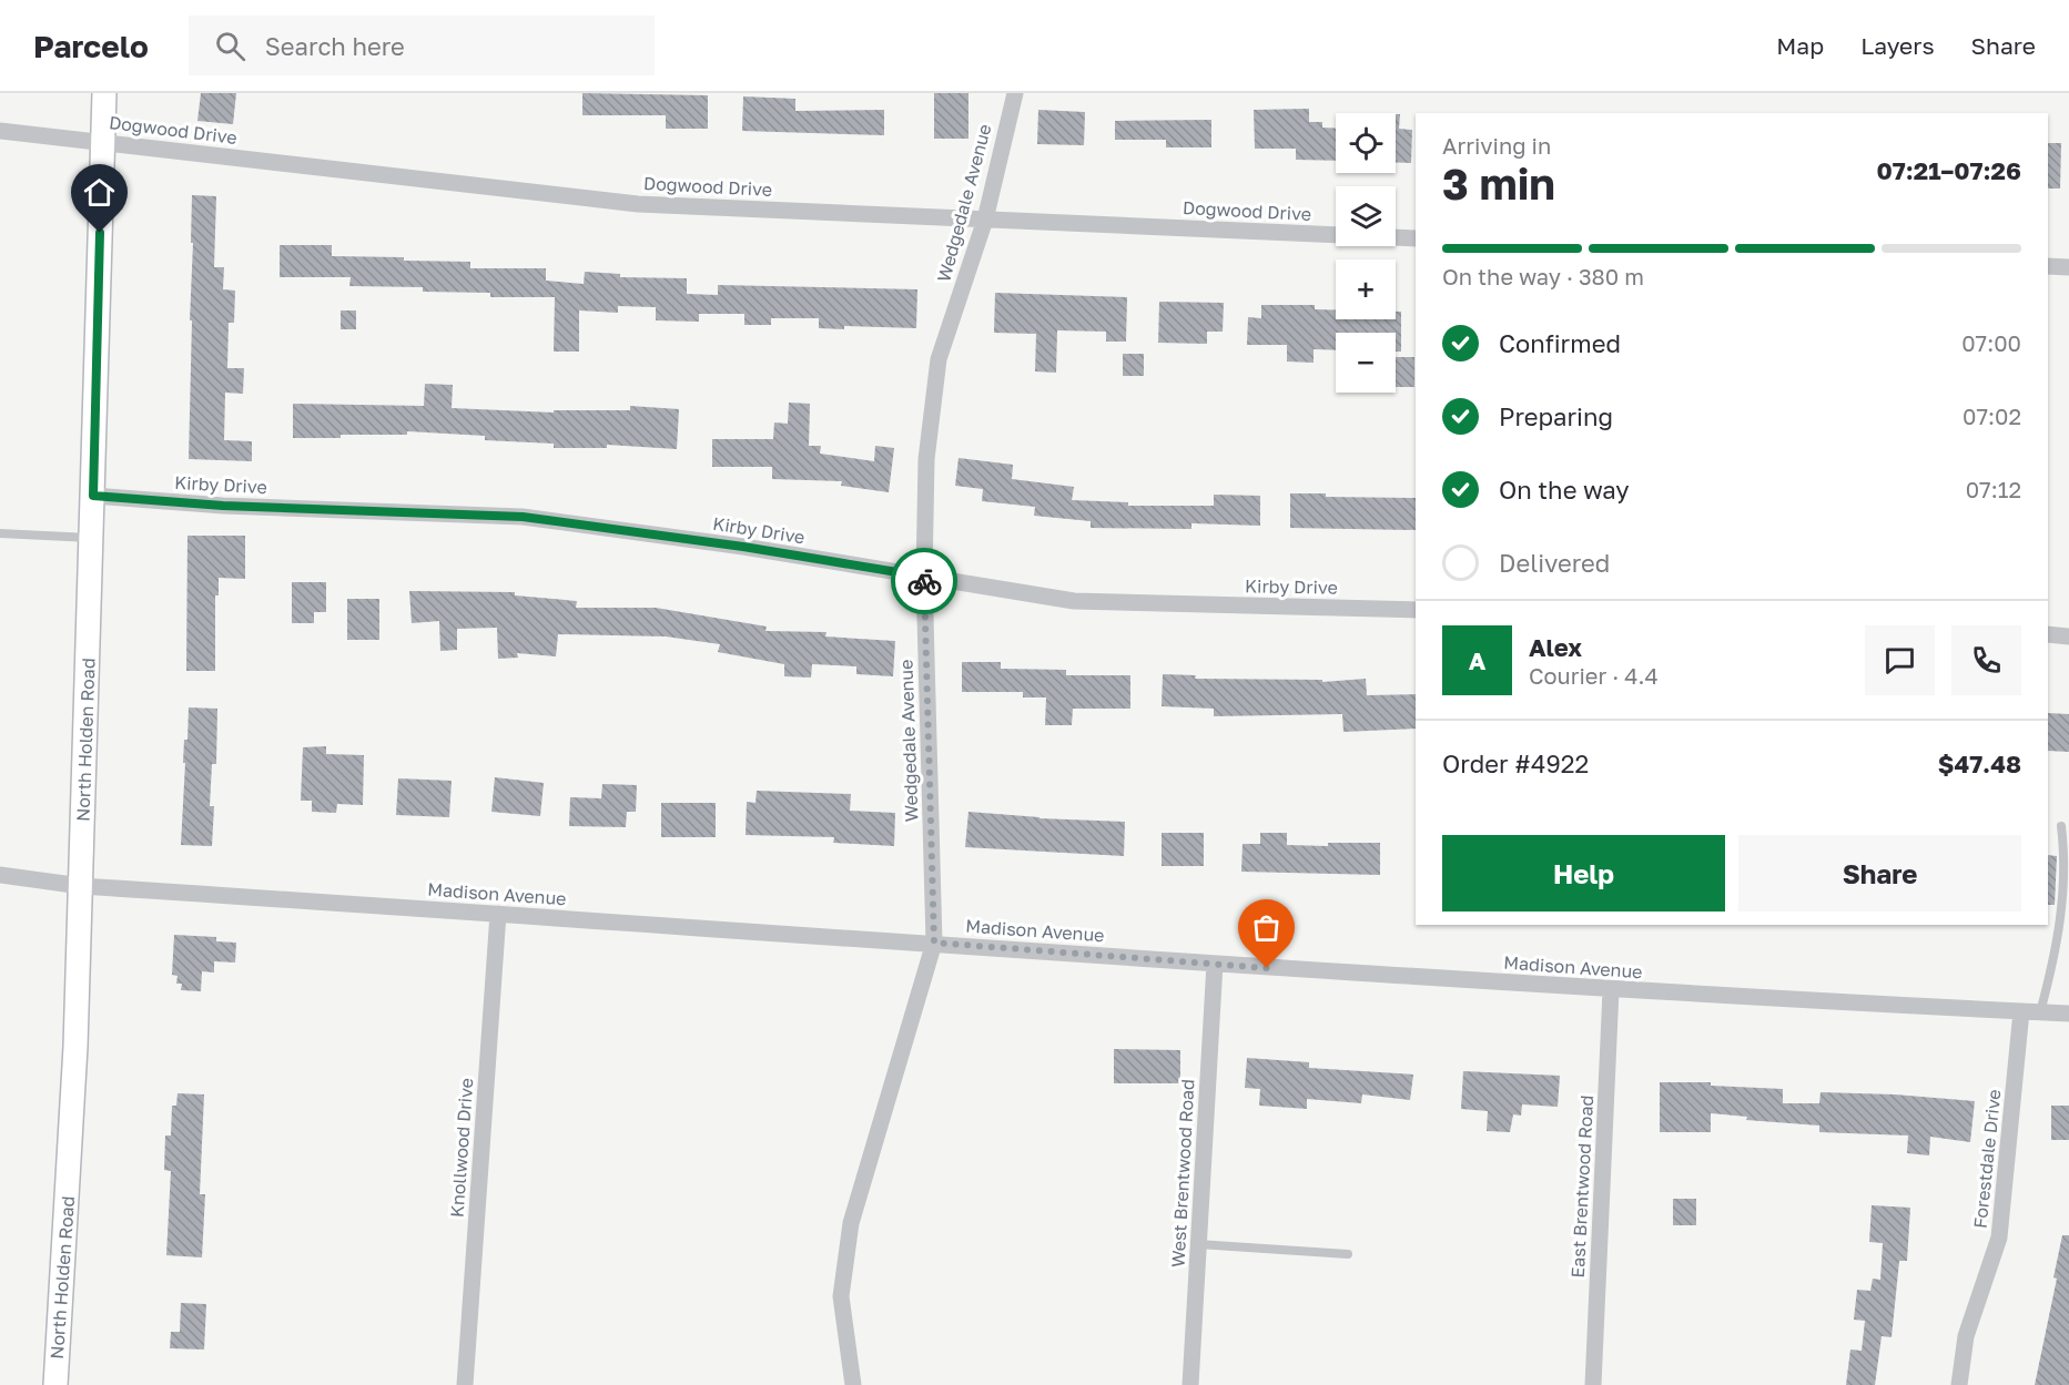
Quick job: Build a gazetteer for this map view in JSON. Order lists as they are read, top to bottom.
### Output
{
  "streets": {
    "main road": ["North Holden Road"],
    "street": [
      "Dogwood Drive",
      "Wedgedale Avenue",
      "Kirby Drive",
      "Madison Avenue",
      "Knollwood Drive",
      "Forestdale Drive",
      "West Brentwood Road",
      "East Brentwood Road"
    ]
  },
  "crossings": [
    ["Dogwood Drive", "Wedgedale Avenue"],
    ["Dogwood Drive", "North Holden Road"],
    ["Wedgedale Avenue", "Kirby Drive"],
    ["Wedgedale Avenue", "Madison Avenue"],
    ["Kirby Drive", "North Holden Road"],
    ["North Holden Road", "Madison Avenue"],
    ["Madison Avenue", "Knollwood Drive"],
    ["Madison Avenue", "Forestdale Drive"],
    ["Madison Avenue", "West Brentwood Road"],
    ["Madison Avenue", "East Brentwood Road"]
  ],
  "page": {
    "header": "Parcelo",
    "search": "Search here",
    "nav": ["Map", "Layers", "Share"],
    "map_buttons": ["+", "−"],
    "heading": ["3 min", "Arriving in", "07:21–07:26"],
    "panel": [
      "Alex",
      "Courier · 4.4",
      "Order #4922",
      "$47.48"
    ],
    "bar": "On the way · 380 m",
    "list": [
      ["Confirmed", "07:00"],
      ["Preparing", "07:02"],
      ["On the way", "07:12"],
      "Delivered"
    ],
    "round": "A",
    "buttons": ["Help", "Share"]
  }
}
